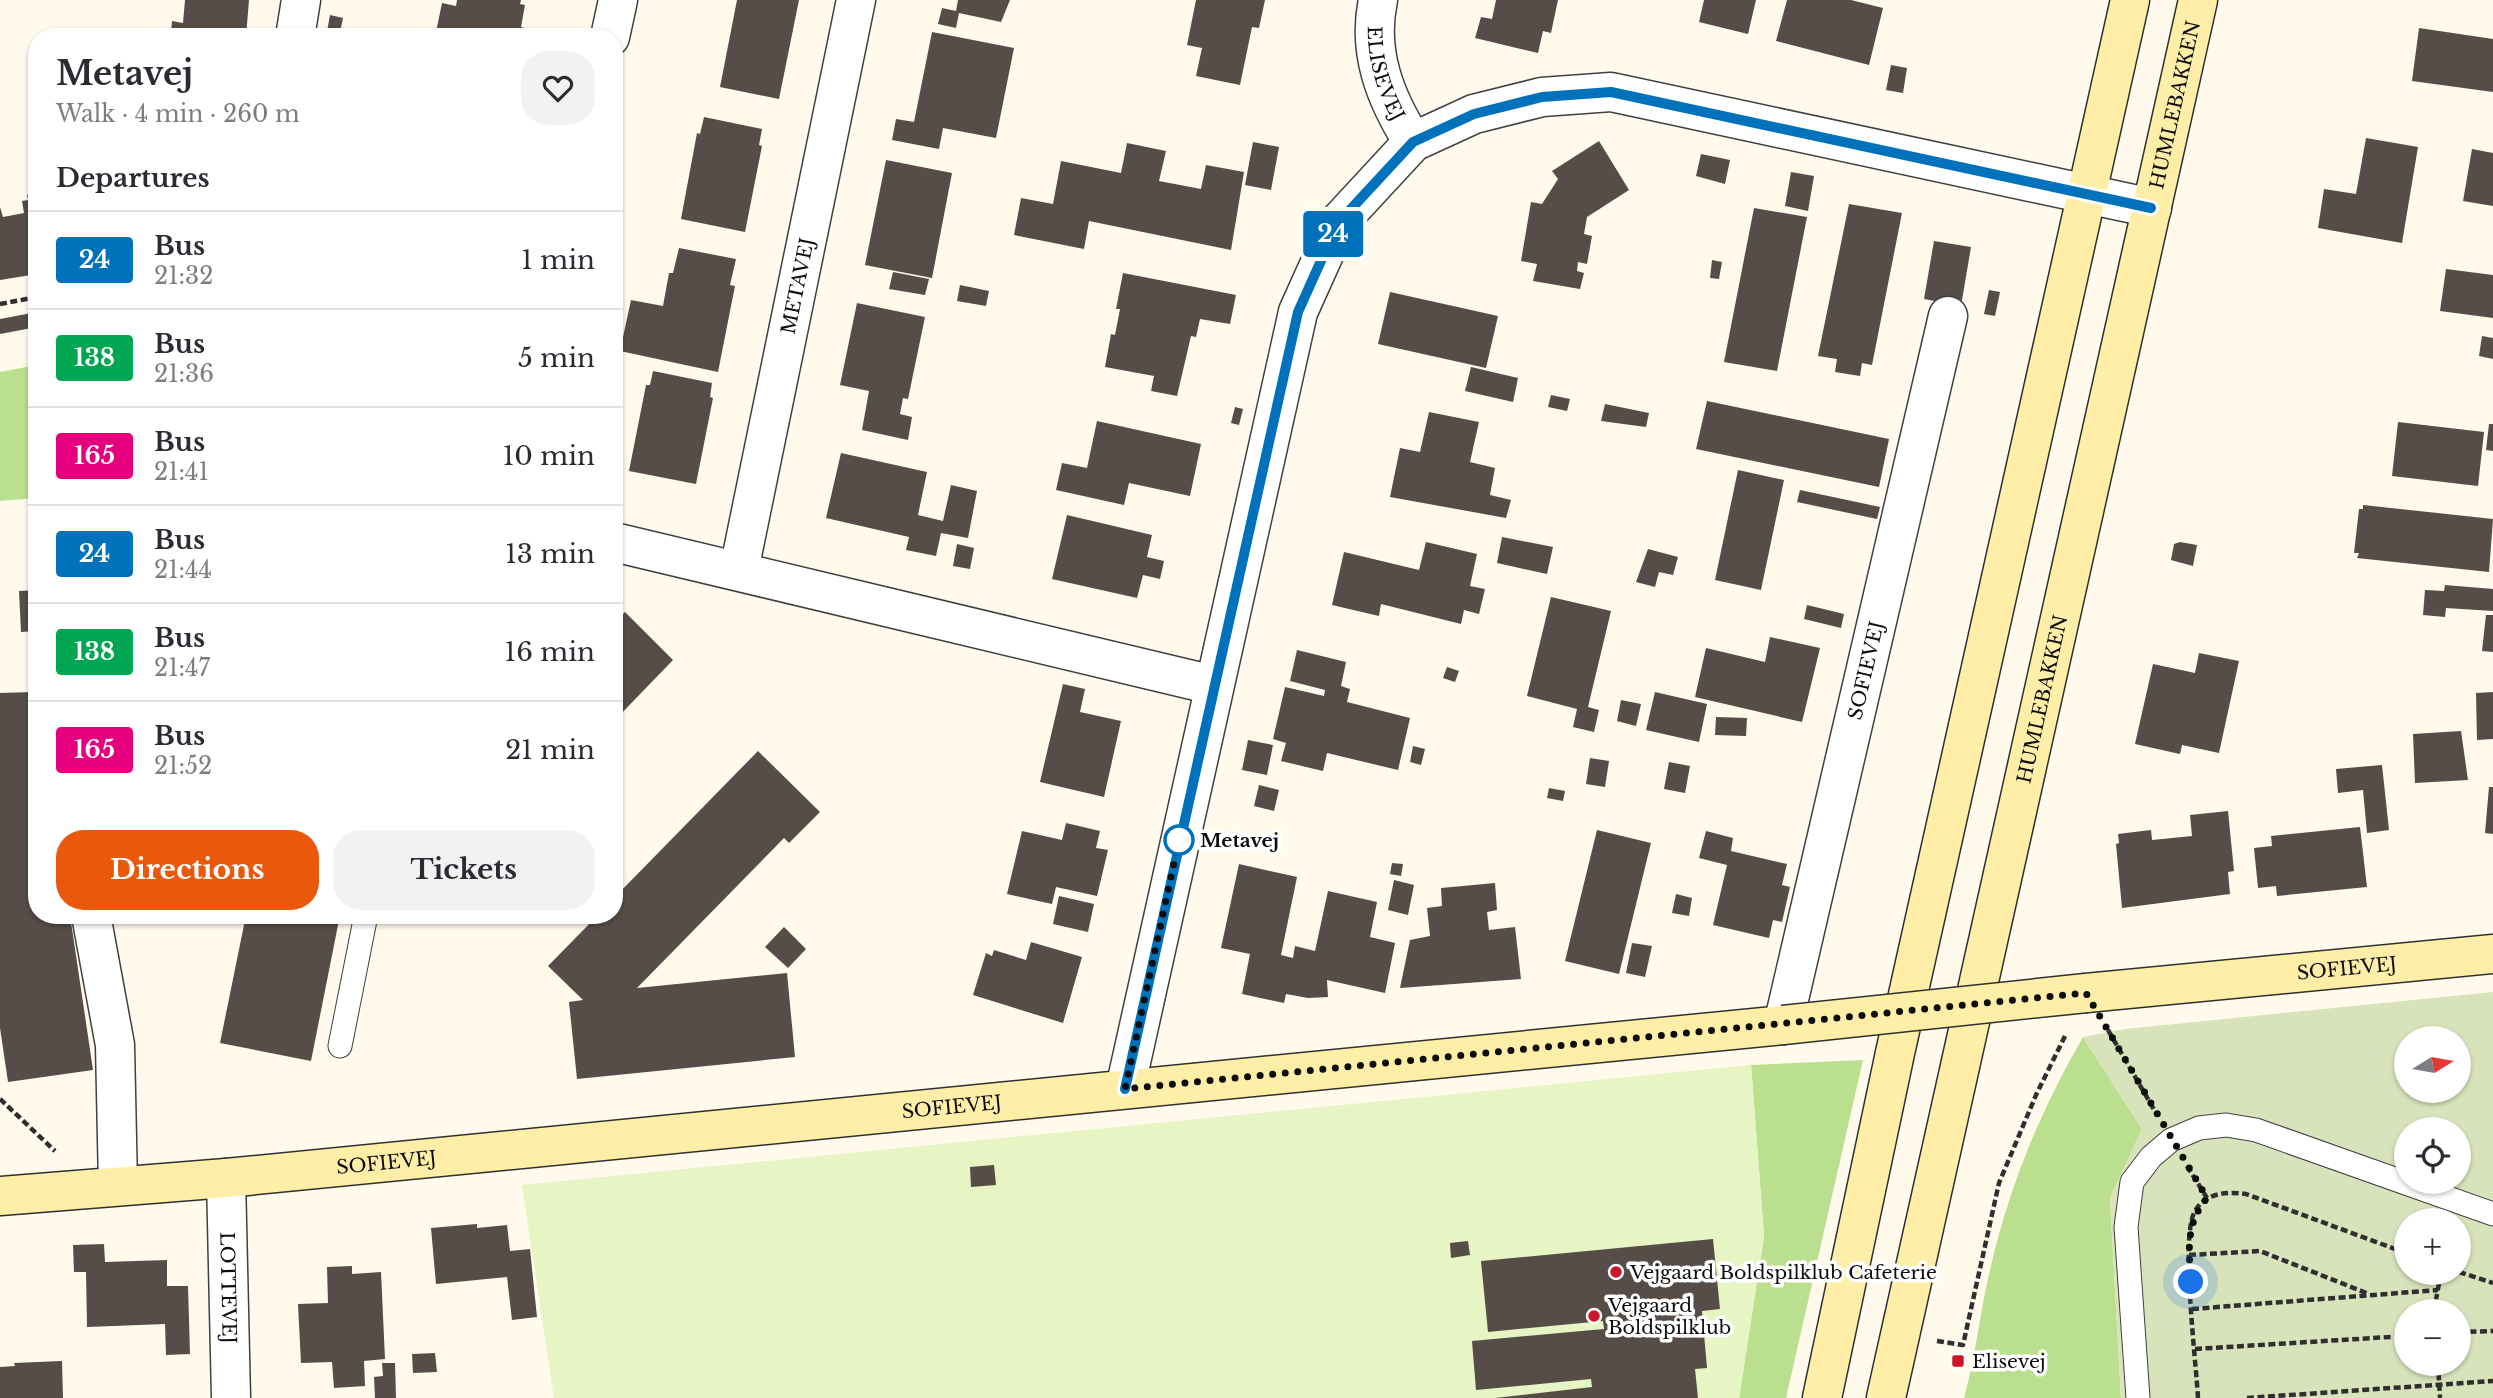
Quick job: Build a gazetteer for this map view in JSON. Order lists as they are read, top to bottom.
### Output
{
  "streets": {
    "street": [
      "ELISEVEJ",
      "HUMLEBAKKEN",
      "METAVEJ",
      "SOFIEVEJ",
      "LOTTEVEJ"
    ]
  },
  "crossings": [
    ["ELISEVEJ", "HUMLEBAKKEN"],
    ["ELISEVEJ", "SOFIEVEJ"],
    ["SOFIEVEJ", "LOTTEVEJ"]
  ],
  "places": {
    "other": ["Metavej", "Vejgaard Boldspilklub Cafeterie", "Vejgaard Boldspilklub"],
    "transit": ["Elisevej"]
  },
  "lines": ["bus line 24"],
  "north": "right",
  "page": {
    "on_map": "24",
    "heading": [
      ["Metavej", "Walk · 4 min · 260 m"],
      "Departures"
    ],
    "list": [
      {
        "mark": "24",
        "name": "Bus",
        "note": "21:32",
        "value": "1 min"
      },
      {
        "mark": "138",
        "name": "Bus",
        "note": "21:36",
        "value": "5 min"
      },
      {
        "mark": "165",
        "name": "Bus",
        "note": "21:41",
        "value": "10 min"
      },
      {
        "mark": "24",
        "name": "Bus",
        "note": "21:44",
        "value": "13 min"
      },
      {
        "mark": "138",
        "name": "Bus",
        "note": "21:47",
        "value": "16 min"
      },
      {
        "mark": "165",
        "name": "Bus",
        "note": "21:52",
        "value": "21 min"
      }
    ],
    "buttons": ["Directions", "Tickets"],
    "map_buttons": ["+", "−"]
  }
}
